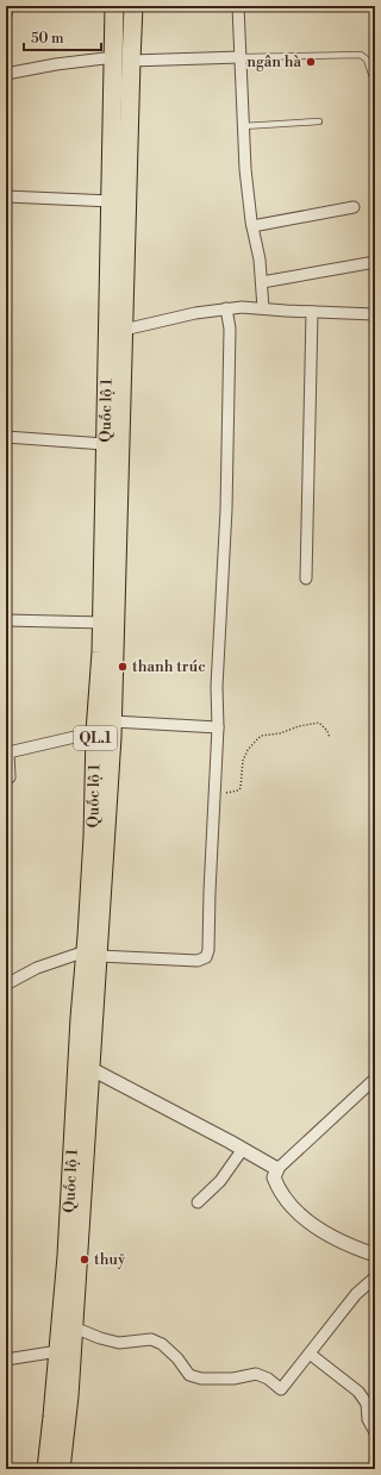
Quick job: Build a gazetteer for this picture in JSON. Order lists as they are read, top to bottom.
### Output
{
  "streets": {
    "highway": ["Quốc lộ 1", "QL.1"]
  },
  "places": ["ngân hà", "thanh trúc", "thuỷ"],
  "scale_bar": "50 m"
}
